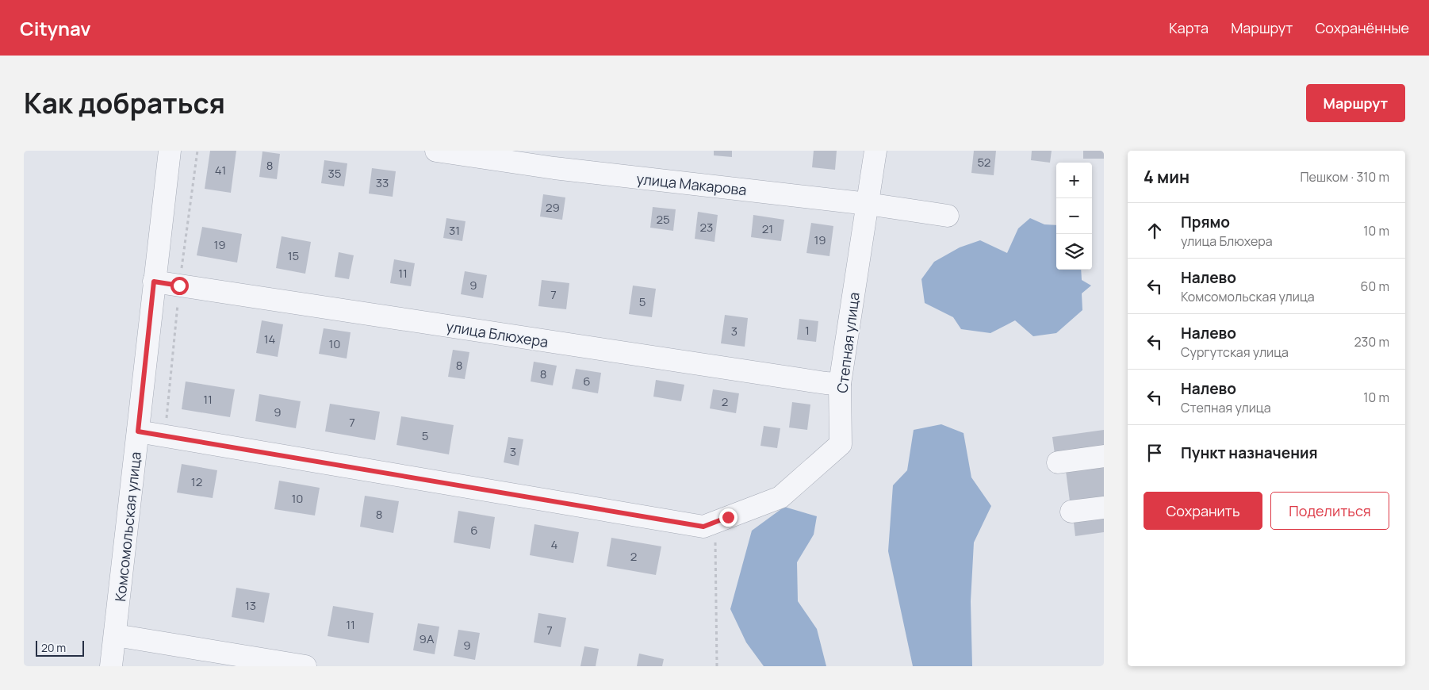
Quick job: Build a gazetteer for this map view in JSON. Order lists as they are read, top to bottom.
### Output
{
  "streets": {
    "street": [
      "улица Макарова",
      "улица Блюхера",
      "Степная улица",
      "Комсомольская улица"
    ]
  },
  "crossings": [
    ["улица Макарова", "Степная улица"],
    ["улица Блюхера", "Степная улица"],
    ["улица Блюхера", "Комсомольская улица"],
    ["Степная улица", "Комсомольская улица"]
  ],
  "house_numbers": [
    "52",
    "8",
    "41",
    "35",
    "33",
    "29",
    "25",
    "23",
    "21",
    "31",
    "19",
    "19",
    "15",
    "11",
    "9",
    "7",
    "5",
    "1",
    "3",
    "14",
    "10",
    "8",
    "8",
    "6",
    "11",
    "2",
    "9",
    "7",
    "5",
    "3",
    "12",
    "10",
    "8",
    "6",
    "4",
    "2",
    "13",
    "11",
    "7",
    "9А",
    "9"
  ],
  "scale_bar": "20 m",
  "page": {
    "header": "Citynav",
    "nav": ["Карта", "Маршрут", "Сохранённые"],
    "title": "Как добраться",
    "buttons": [
      "Маршрут",
      ["Сохранить", "Поделиться"]
    ],
    "heading": ["4 мин", "Пешком · 310 m"],
    "map_buttons": ["+", "−"],
    "list": [
      ["Прямо", "улица Блюхера", "10 m"],
      ["Налево", "Комсомольская улица", "60 m"],
      ["Налево", "Сургутская улица", "230 m"],
      ["Налево", "Степная улица", "10 m"],
      "Пункт назначения"
    ],
    "scale": "20 m"
  }
}
